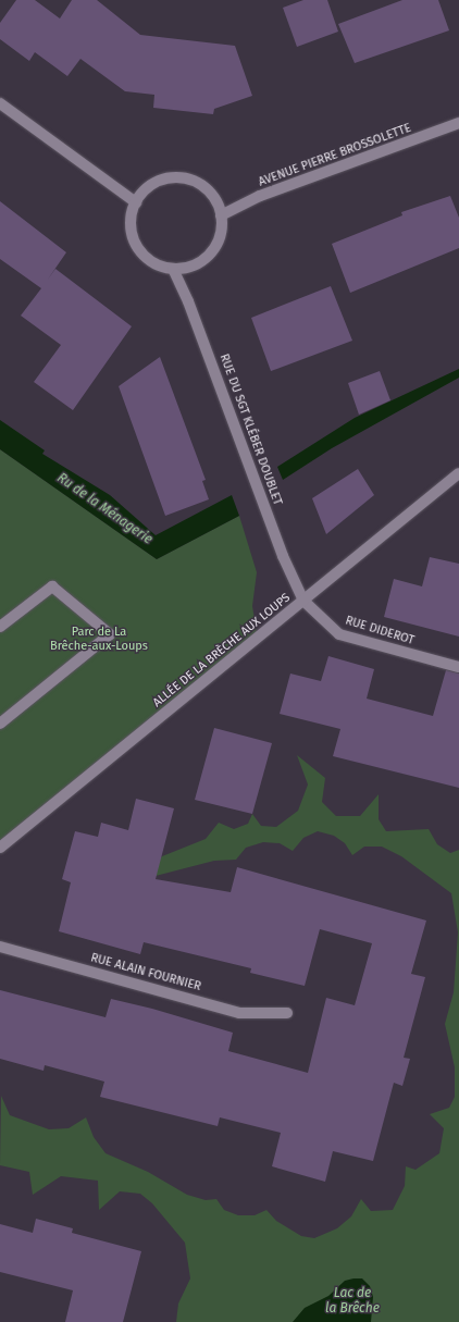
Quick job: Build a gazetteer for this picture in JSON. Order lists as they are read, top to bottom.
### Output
{
  "streets": {
    "street": [
      "AVENUE PIERRE BROSSOLETTE",
      "RUE DU SGT KLÉBER DOUBLET",
      "RUE DIDEROT",
      "ALLÉE DE LA BRÈCHE AUX LOUPS",
      "RUE ALAIN FOURNIER"
    ]
  },
  "crossings": [
    ["AVENUE PIERRE BROSSOLETTE", "RUE DU SGT KLÉBER DOUBLET"],
    ["RUE DU SGT KLÉBER DOUBLET", "RUE DIDEROT"],
    ["RUE DU SGT KLÉBER DOUBLET", "ALLÉE DE LA BRÈCHE AUX LOUPS"],
    ["RUE DIDEROT", "ALLÉE DE LA BRÈCHE AUX LOUPS"]
  ],
  "water": ["Ru de la Ménagerie", "Lac de la Brêche"],
  "parks": ["Parc de La Brêche-aux-Loups"]
}
